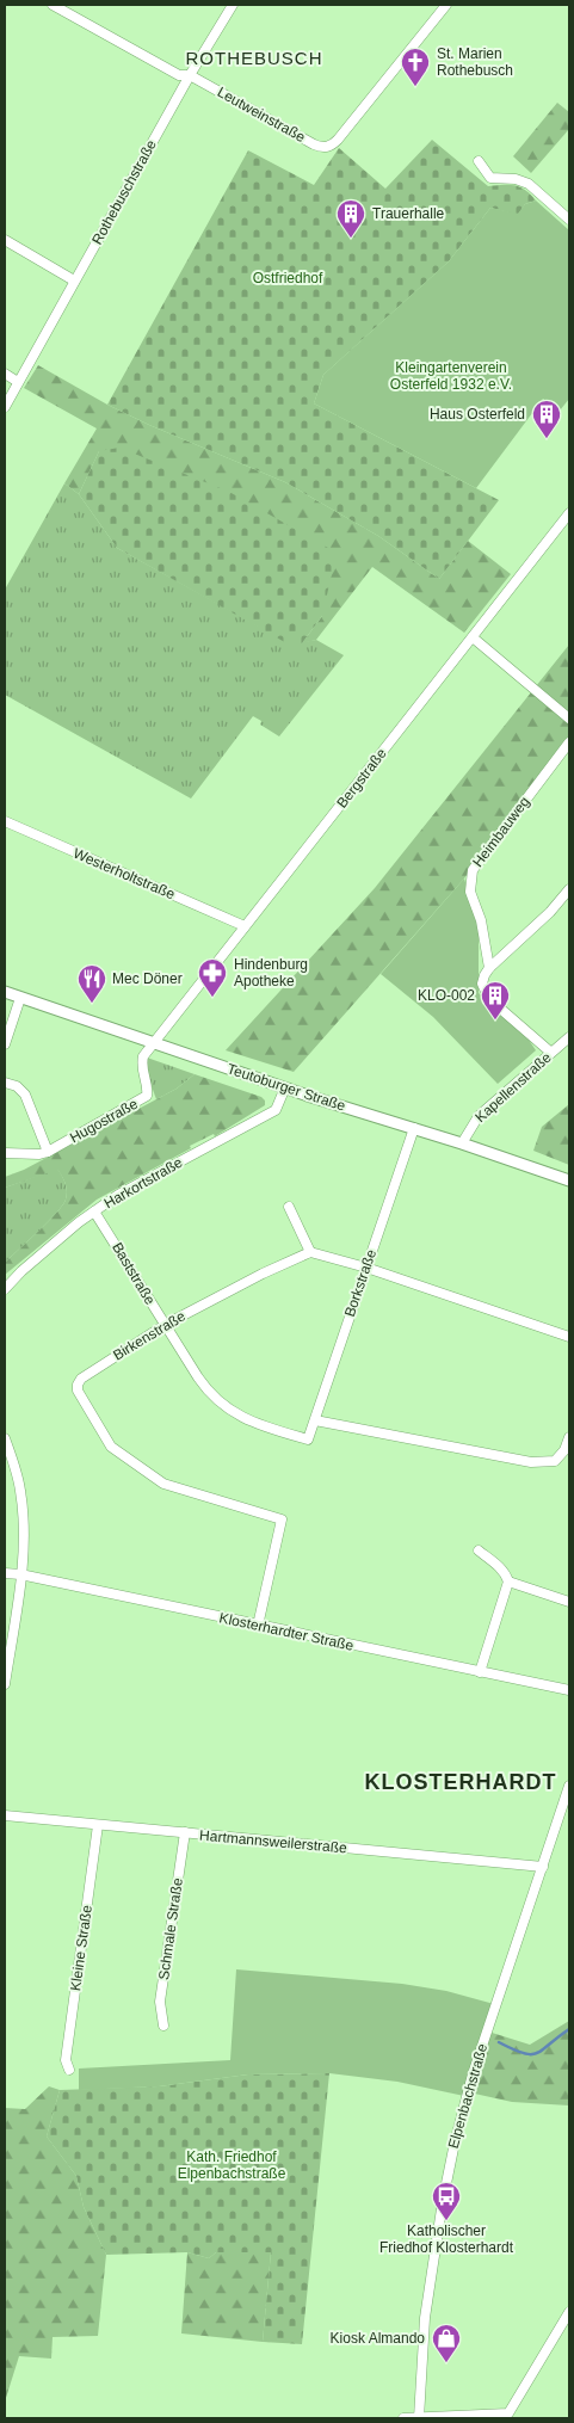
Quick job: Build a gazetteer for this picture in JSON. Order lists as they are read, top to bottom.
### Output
{
  "streets": {
    "main road": ["Teutoburger Straße"],
    "street": [
      "Leutweinstraße",
      "Rothebuschstraße",
      "Bergstraße",
      "Heimbauweg",
      "Westerholtstraße",
      "Kapellenstraße",
      "Hugostraße",
      "Harkortstraße",
      "Baststraße",
      "Borkstraße",
      "Birkenstraße",
      "Klosterhardter Straße",
      "Hartmannsweilerstraße",
      "Schmale Straße",
      "Kleine Straße",
      "Elpenbachstraße"
    ]
  },
  "crossings": [
    ["Leutweinstraße", "Rothebuschstraße"],
    ["Bergstraße", "Westerholtstraße"],
    ["Bergstraße", "Teutoburger Straße"],
    ["Bergstraße", "Hugostraße"],
    ["Heimbauweg", "Kapellenstraße"],
    ["Teutoburger Straße", "Kapellenstraße"],
    ["Teutoburger Straße", "Hugostraße"],
    ["Teutoburger Straße", "Harkortstraße"],
    ["Teutoburger Straße", "Borkstraße"],
    ["Harkortstraße", "Baststraße"],
    ["Baststraße", "Borkstraße"],
    ["Baststraße", "Birkenstraße"],
    ["Birkenstraße", "Klosterhardter Straße"],
    ["Hartmannsweilerstraße", "Schmale Straße"],
    ["Hartmannsweilerstraße", "Kleine Straße"],
    ["Hartmannsweilerstraße", "Elpenbachstraße"]
  ],
  "districts": ["ROTHEBUSCH", "KLOSTERHARDT"],
  "parks": ["Ostfriedhof", "Kleingartenverein Osterfeld 1932 e.V.", "Kath. Friedhof Elpenbachstraße"],
  "places": {
    "church": ["St. Marien Rothebusch"],
    "building": ["Trauerhalle", "Haus Osterfeld", "KLO-002"],
    "pharmacy": ["Hindenburg Apotheke"],
    "restaurant": ["Mec Döner"],
    "bus stop": ["Katholischer Friedhof Klosterhardt"],
    "shop": ["Kiosk Almando"]
  }
}
